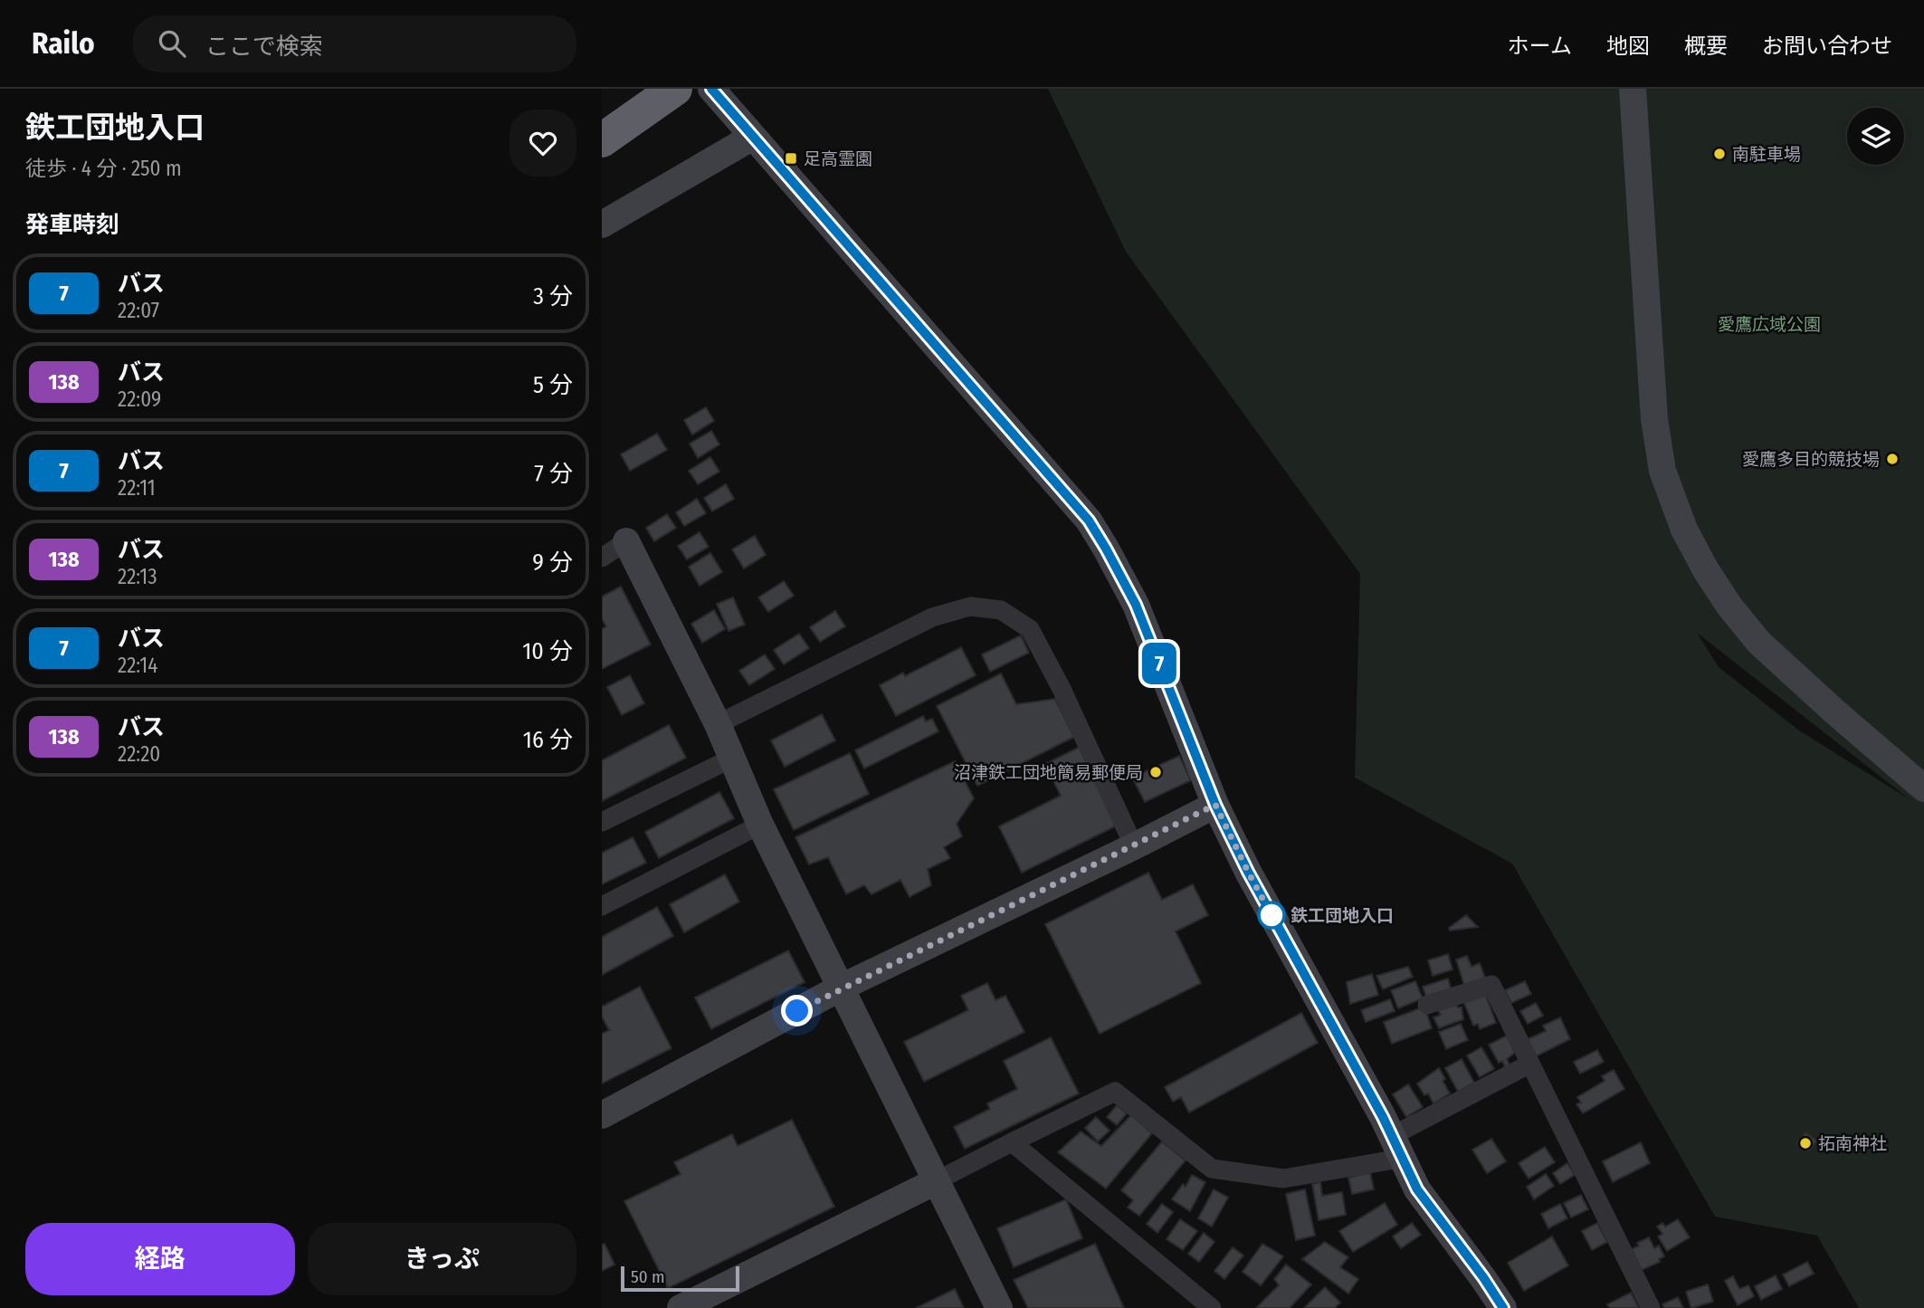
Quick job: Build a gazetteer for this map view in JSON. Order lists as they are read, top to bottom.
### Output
{
  "parks": ["愛鷹広域公園"],
  "places": {
    "other": [
      "南駐車場",
      "愛鷹多目的競技場",
      "沼津鉄工団地簡易郵便局",
      "鉄工団地入口",
      "拓南神社"
    ],
    "transit": ["足高霊園"]
  },
  "lines": ["bus line 7"],
  "scale_bar": "50 m",
  "page": {
    "header": "Railo",
    "search": "ここで検索",
    "nav": [
      "ホーム",
      "地図",
      "概要",
      "お問い合わせ"
    ],
    "heading": [
      ["鉄工団地入口", "徒歩 · 4 分 · 250 m"],
      "発車時刻"
    ],
    "on_map": "7",
    "list": [
      {
        "mark": "7",
        "name": "バス",
        "note": "22:07",
        "value": "3 分"
      },
      {
        "mark": "138",
        "name": "バス",
        "note": "22:09",
        "value": "5 分"
      },
      {
        "mark": "7",
        "name": "バス",
        "note": "22:11",
        "value": "7 分"
      },
      {
        "mark": "138",
        "name": "バス",
        "note": "22:13",
        "value": "9 分"
      },
      {
        "mark": "7",
        "name": "バス",
        "note": "22:14",
        "value": "10 分"
      },
      {
        "mark": "138",
        "name": "バス",
        "note": "22:20",
        "value": "16 分"
      }
    ],
    "buttons": ["経路", "きっぷ"],
    "scale": "50 m"
  }
}
